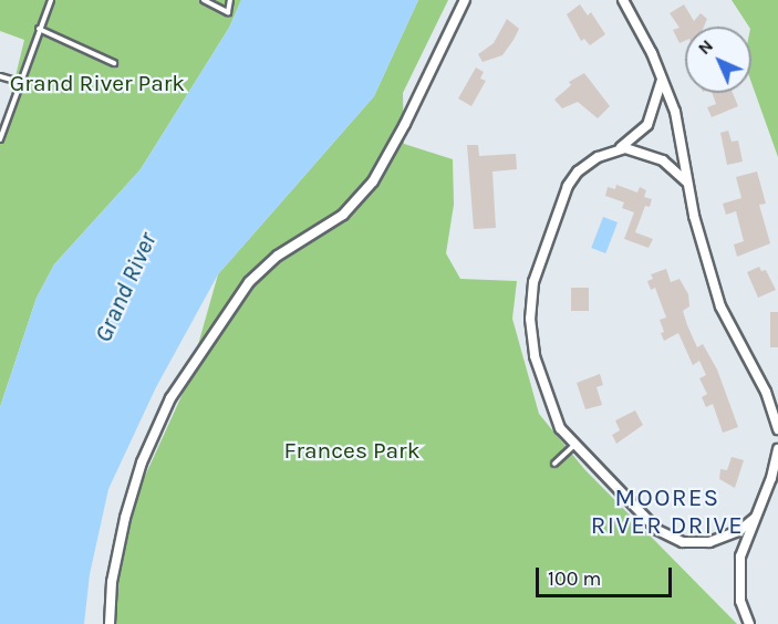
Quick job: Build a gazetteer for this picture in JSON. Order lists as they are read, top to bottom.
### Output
{
  "districts": ["MOORES RIVER DRIVE"],
  "water": ["Grand River"],
  "parks": ["Grand River Park", "Frances Park"],
  "scale_bar": "100 m",
  "north": "top left"
}
